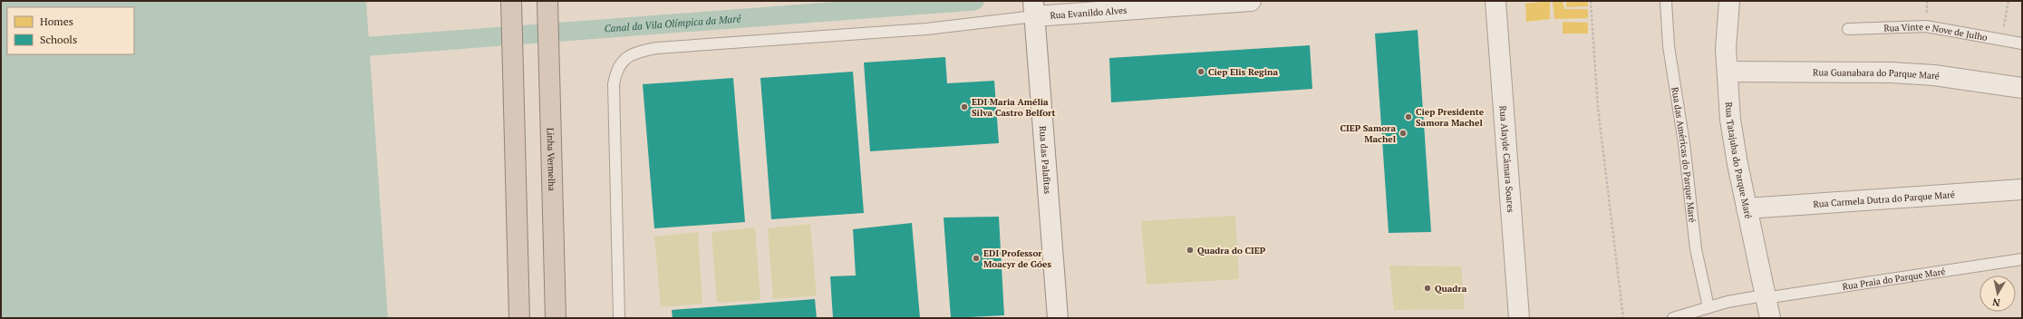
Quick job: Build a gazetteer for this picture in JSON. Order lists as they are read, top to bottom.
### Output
{
  "streets": {
    "highway": ["Linha Vermelha"],
    "street": [
      "Rua Evanildo Alves",
      "Rua Guanabara do Parque Maré",
      "Rua das Palafitas",
      "Rua Alayde Câmara Soares",
      "Rua Tatajuba do Parque Maré",
      "Rua Carmela Dutra do Parque Maré"
    ],
    "lane": ["Rua Vinte e Nove de Julho", "Rua das Américas do Parque Maré", "Rua Praia do Parque Maré"]
  },
  "crossings": [
    ["Rua Evanildo Alves", "Rua das Palafitas"],
    ["Rua Guanabara do Parque Maré", "Rua Tatajuba do Parque Maré"],
    ["Rua das Américas do Parque Maré", "Rua Praia do Parque Maré"],
    ["Rua Tatajuba do Parque Maré", "Rua Carmela Dutra do Parque Maré"],
    ["Rua Tatajuba do Parque Maré", "Rua Praia do Parque Maré"]
  ],
  "water": ["Canal da Vila Olímpica da Maré"],
  "places": [
    "Ciep Elis Regina",
    "EDI Maria Amélia Silva Castro Belfort",
    "Ciep Presidente Samora Machel",
    "CIEP Samora Machel",
    "Quadra do CIEP",
    "EDI Professor Moacyr de Góes",
    "Quadra"
  ],
  "legend": ["Homes", "Schools"],
  "north": "bottom"
}
